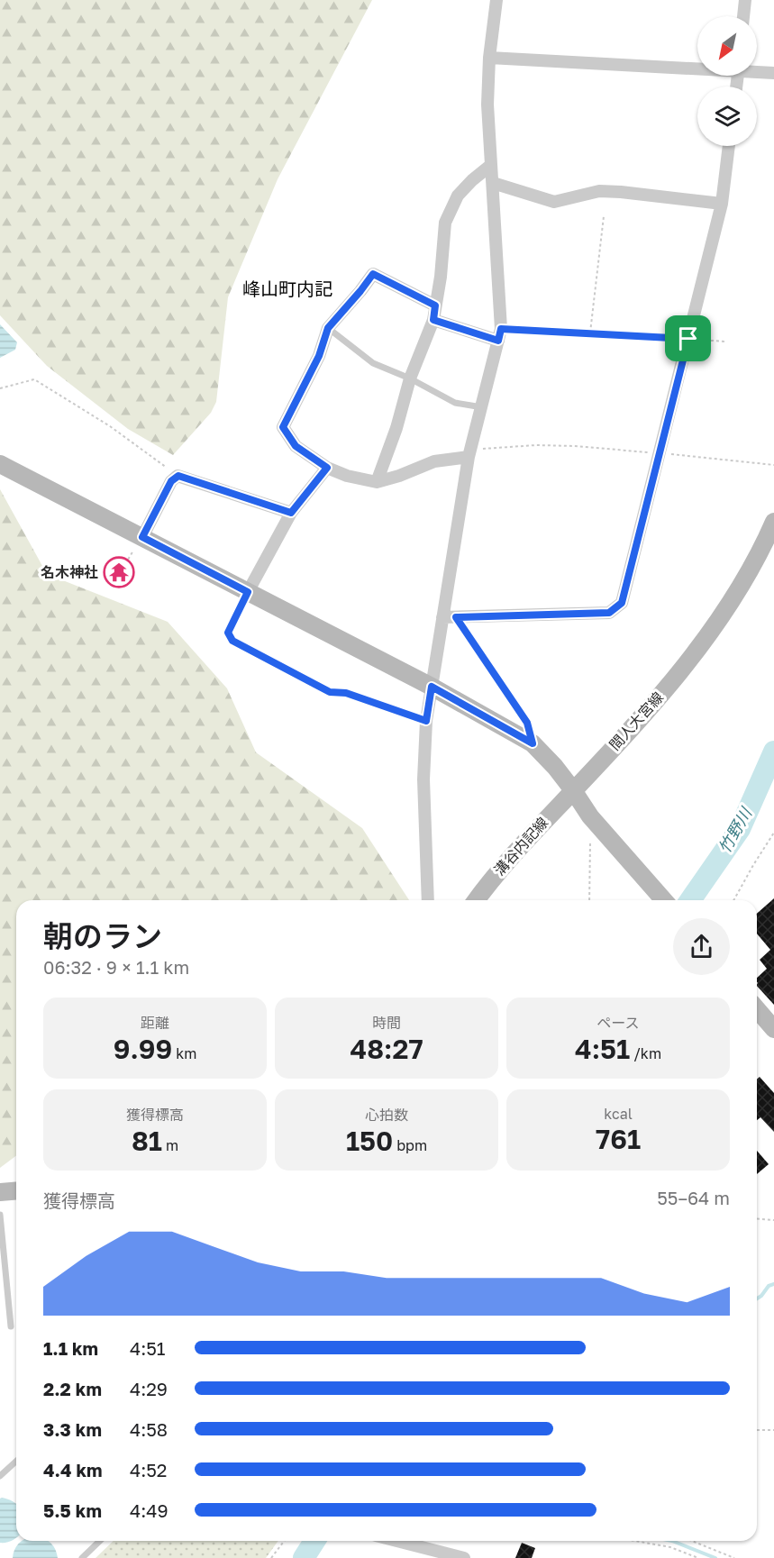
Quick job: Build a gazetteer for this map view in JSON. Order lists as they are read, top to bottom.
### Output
{
  "streets": {
    "main road": ["間人大宮線", "溝谷内記線"]
  },
  "crossings": [
    ["間人大宮線", "溝谷内記線"]
  ],
  "districts": ["峰山町内記"],
  "water": ["竹野川"],
  "places": {
    "temple": ["名木神社"]
  },
  "north": "bottom left",
  "page": {
    "heading": ["朝のラン", "06:32 · 9 × 1.1 km"],
    "stats": [
      ["距離", "9.99 km"],
      ["時間", "48:27"],
      ["ペース", "4:51 /km"],
      ["獲得標高", "81 m"],
      ["心拍数", "150 bpm"],
      ["kcal", "761"]
    ],
    "chart": ["獲得標高", "55–64 m"],
    "list": [
      {
        "name": "1.1 km",
        "note": "4:51"
      },
      {
        "name": "2.2 km",
        "note": "4:29"
      },
      {
        "name": "3.3 km",
        "note": "4:58"
      },
      {
        "name": "4.4 km",
        "note": "4:52"
      },
      {
        "name": "5.5 km",
        "note": "4:49"
      }
    ]
  }
}
